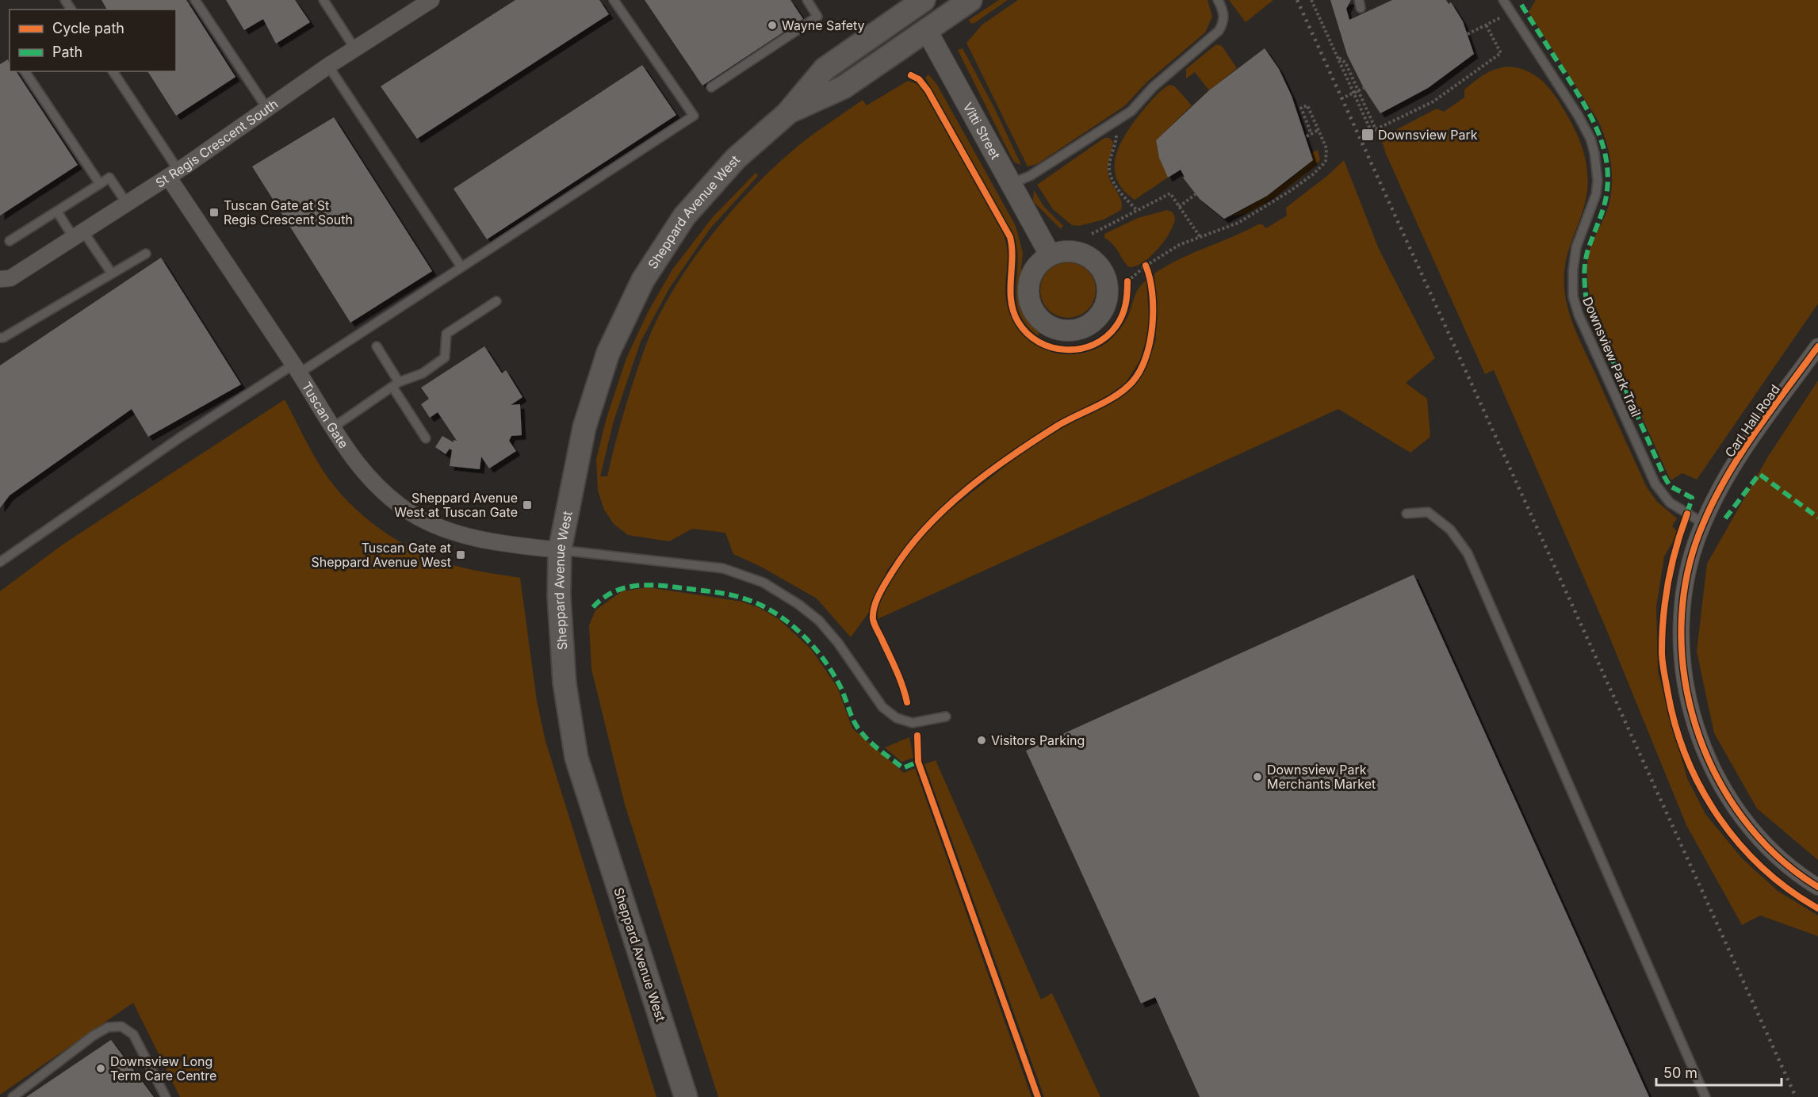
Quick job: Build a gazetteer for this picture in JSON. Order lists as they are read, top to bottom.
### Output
{
  "streets": {
    "main road": ["Sheppard Avenue West"],
    "street": [
      "Vitti Street",
      "St Regis Crescent South",
      "Tuscan Gate",
      "Carl Hall Road"
    ],
    "lane": ["Downsview Park Trail"]
  },
  "crossings": [
    ["Vitti Street", "Sheppard Avenue West"],
    ["St Regis Crescent South", "Tuscan Gate"],
    ["Sheppard Avenue West", "Tuscan Gate"],
    ["Downsview Park Trail", "Carl Hall Road"]
  ],
  "places": {
    "other": [
      "Wayne Safety",
      "Visitors Parking",
      "Downsview Park Merchants Market",
      "Downsview Long Term Care Centre"
    ],
    "transit": [
      "Downsview Park",
      "Tuscan Gate at St Regis Crescent South",
      "Sheppard Avenue West at Tuscan Gate",
      "Tuscan Gate at Sheppard Avenue West"
    ]
  },
  "legend": ["Cycle path", "Path"],
  "scale_bar": "50 m"
}
